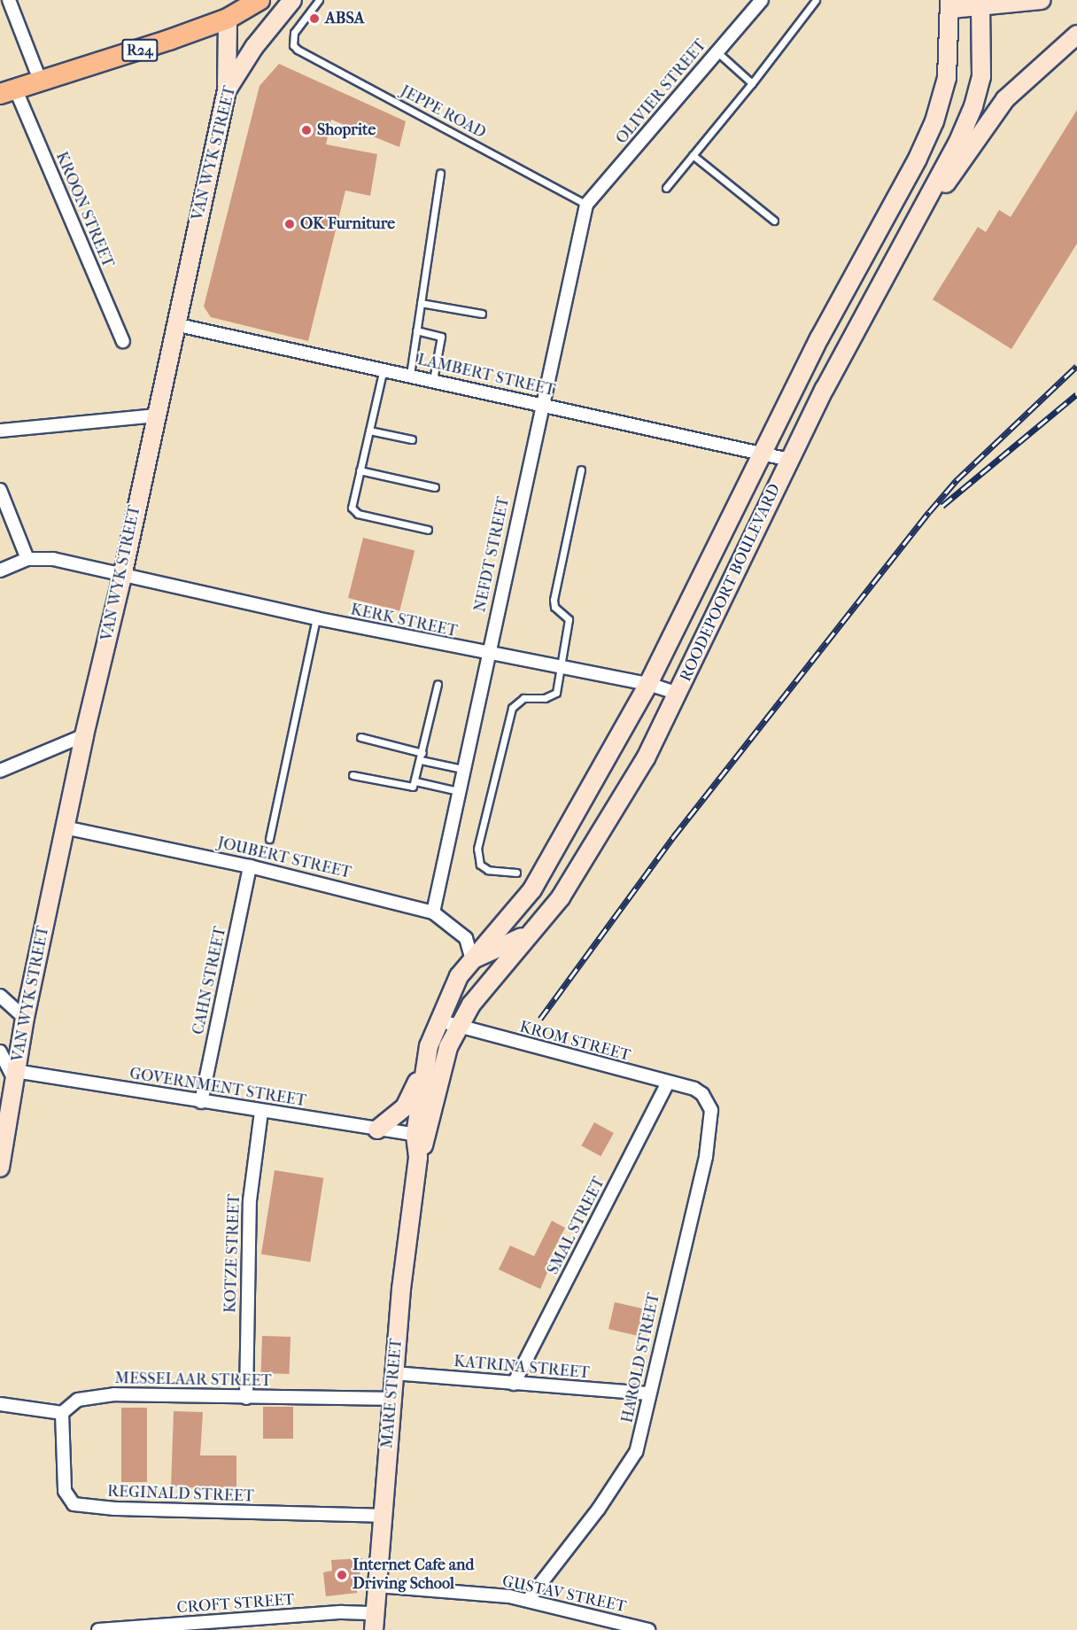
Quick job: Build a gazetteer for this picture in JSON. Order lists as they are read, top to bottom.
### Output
{
  "streets": {
    "main road": ["R24"],
    "street": [
      "OLIVIER STREET",
      "VAN WYK STREET",
      "KROON STREET",
      "LAMBERT STREET",
      "NEFDT STREET",
      "ROODEPOORT BOULEVARD",
      "KERK STREET",
      "JOUBERT STREET",
      "CAHN STREET",
      "KROM STREET",
      "GOVERNMENT STREET",
      "SMAL STREET",
      "KOTZE STREET",
      "HAROLD STREET",
      "KATRINA STREET",
      "MESSELAAR STREET",
      "MARE STREET",
      "REGINALD STREET",
      "GUSTAV STREET",
      "CROFT STREET"
    ],
    "lane": ["JEPPE ROAD"]
  },
  "crossings": [
    ["R24", "KROON STREET"],
    ["OLIVIER STREET", "JEPPE ROAD"],
    ["OLIVIER STREET", "NEFDT STREET"],
    ["JEPPE ROAD", "NEFDT STREET"],
    ["VAN WYK STREET", "LAMBERT STREET"],
    ["VAN WYK STREET", "KERK STREET"],
    ["VAN WYK STREET", "JOUBERT STREET"],
    ["VAN WYK STREET", "GOVERNMENT STREET"],
    ["LAMBERT STREET", "NEFDT STREET"],
    ["LAMBERT STREET", "ROODEPOORT BOULEVARD"],
    ["NEFDT STREET", "KERK STREET"],
    ["NEFDT STREET", "JOUBERT STREET"],
    ["ROODEPOORT BOULEVARD", "KERK STREET"],
    ["ROODEPOORT BOULEVARD", "JOUBERT STREET"],
    ["ROODEPOORT BOULEVARD", "KROM STREET"],
    ["ROODEPOORT BOULEVARD", "GOVERNMENT STREET"],
    ["ROODEPOORT BOULEVARD", "MARE STREET"],
    ["JOUBERT STREET", "CAHN STREET"],
    ["CAHN STREET", "GOVERNMENT STREET"],
    ["KROM STREET", "SMAL STREET"],
    ["KROM STREET", "HAROLD STREET"],
    ["GOVERNMENT STREET", "KOTZE STREET"],
    ["GOVERNMENT STREET", "MARE STREET"],
    ["SMAL STREET", "KATRINA STREET"],
    ["KOTZE STREET", "MESSELAAR STREET"],
    ["HAROLD STREET", "KATRINA STREET"],
    ["HAROLD STREET", "GUSTAV STREET"],
    ["KATRINA STREET", "MARE STREET"],
    ["MESSELAAR STREET", "MARE STREET"],
    ["MESSELAAR STREET", "REGINALD STREET"],
    ["MARE STREET", "REGINALD STREET"],
    ["MARE STREET", "GUSTAV STREET"],
    ["MARE STREET", "CROFT STREET"]
  ],
  "places": [
    "ABSA",
    "Shoprite",
    "OK Furniture",
    "Internet Cafe and Driving School"
  ]
}
